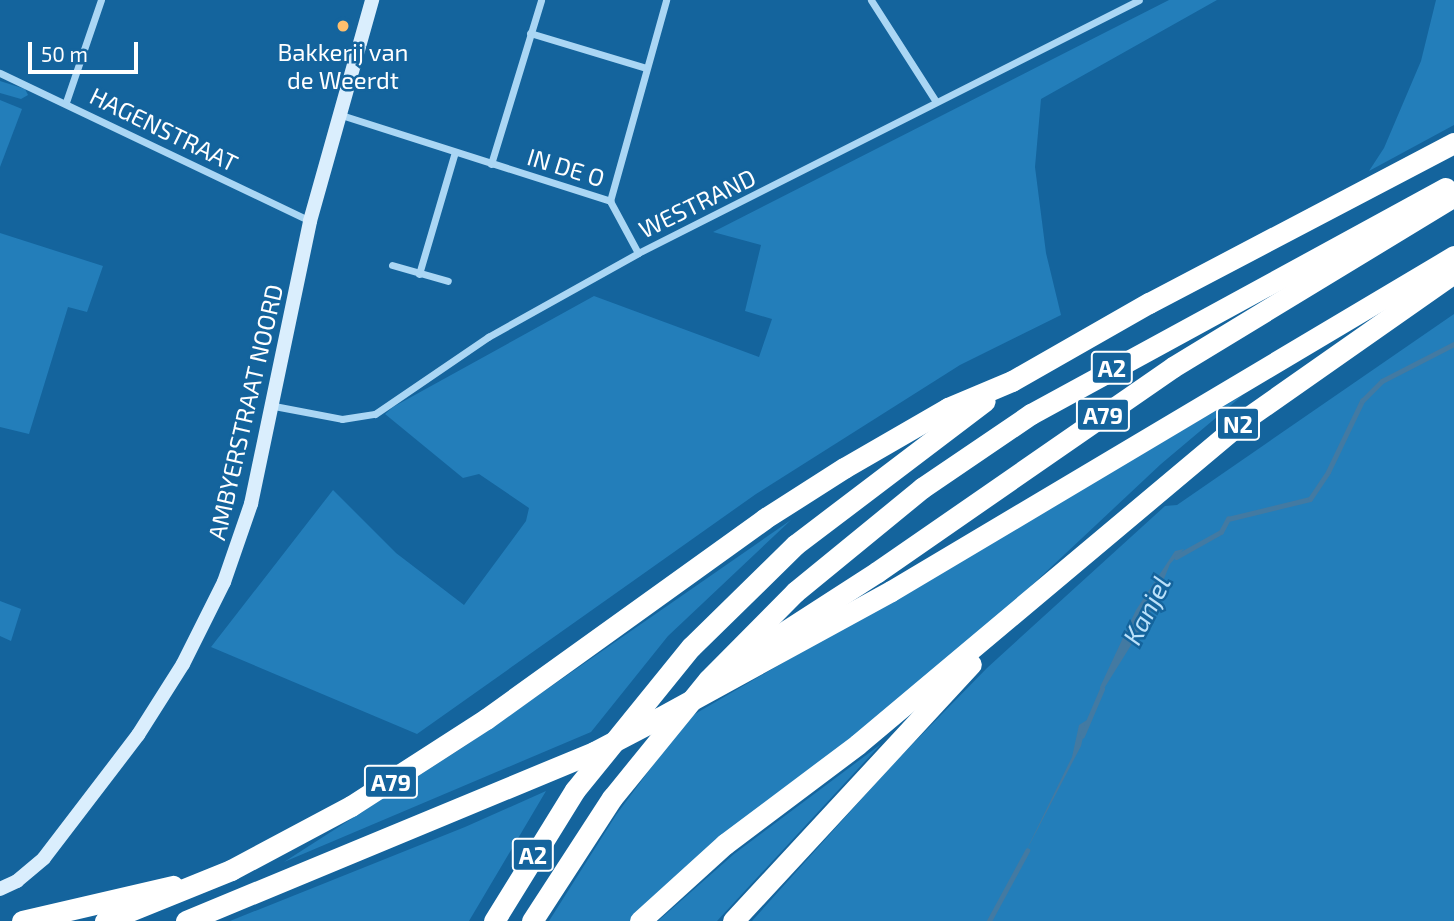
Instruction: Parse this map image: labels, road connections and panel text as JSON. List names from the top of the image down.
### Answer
{
  "streets": {
    "highway": ["A2", "A79", "N2"],
    "street": [
      "HAGENSTRAAT",
      "IN DE O",
      "WESTRAND",
      "AMBYERSTRAAT NOORD"
    ]
  },
  "crossings": [
    ["HAGENSTRAAT", "AMBYERSTRAAT NOORD"],
    ["IN DE O", "WESTRAND"],
    ["IN DE O", "AMBYERSTRAAT NOORD"],
    ["WESTRAND", "AMBYERSTRAAT NOORD"],
    ["A2", "A79"]
  ],
  "water": ["Kanjel"],
  "places": ["Bakkerij van de Weerdt"],
  "scale_bar": "50 m"
}
